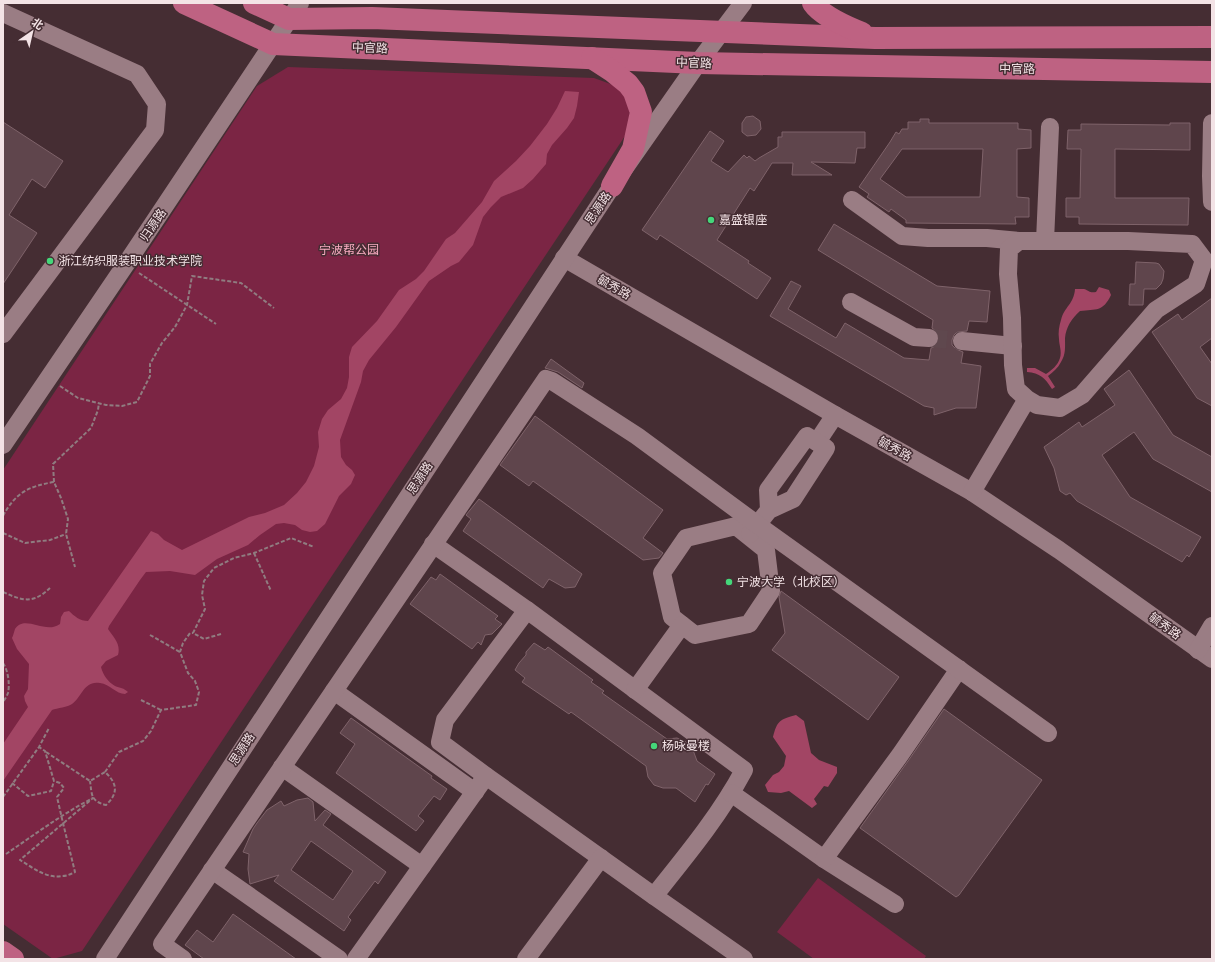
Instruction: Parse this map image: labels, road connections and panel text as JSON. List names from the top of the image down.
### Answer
{
  "streets": {
    "main road": ["中官路"],
    "street": ["思源路", "归源路", "毓秀路"]
  },
  "crossings": [
    ["中官路", "思源路"],
    ["中官路", "归源路"],
    ["思源路", "毓秀路"]
  ],
  "parks": ["宁波帮公园"],
  "places": [
    "嘉盛银座",
    "浙江纺织服装职业技术学院",
    "宁波大学（北校区）",
    "杨咏曼楼"
  ],
  "north": "top right"
}
